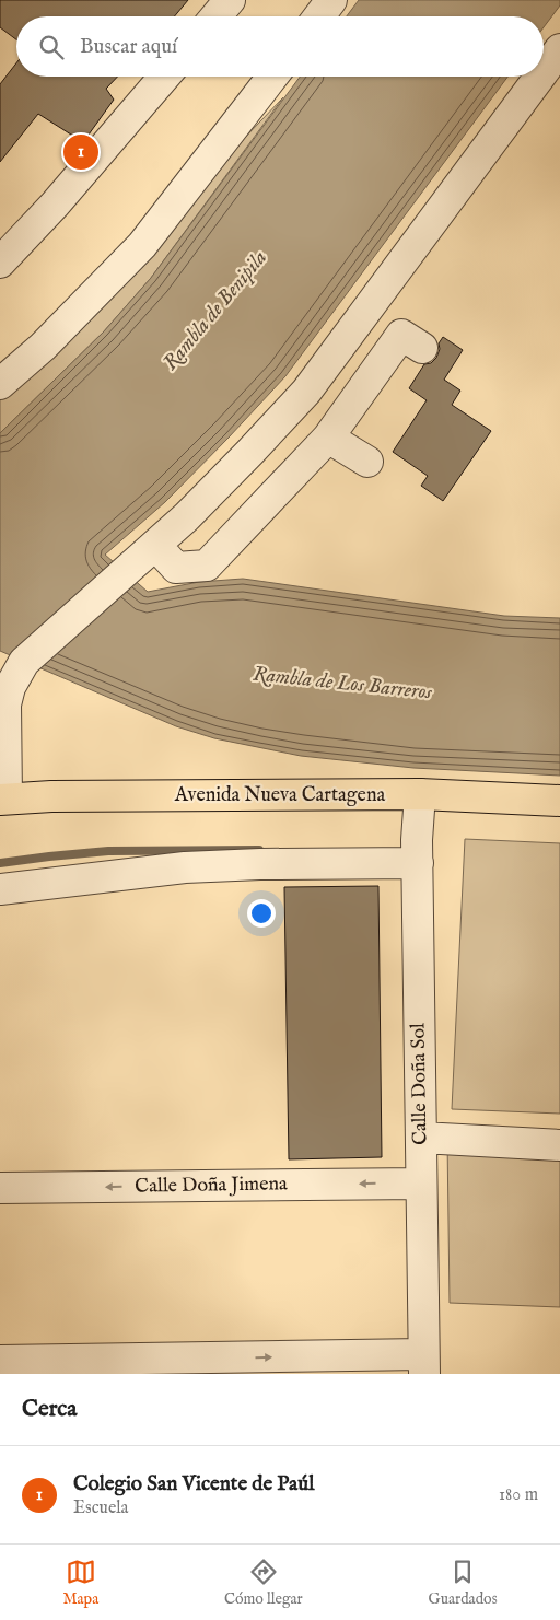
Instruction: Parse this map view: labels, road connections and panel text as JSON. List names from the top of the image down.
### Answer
{
  "streets": {
    "main road": ["Avenida Nueva Cartagena"],
    "street": ["Calle Doña Sol", "Calle Doña Jimena"]
  },
  "crossings": [
    ["Avenida Nueva Cartagena", "Calle Doña Sol"],
    ["Calle Doña Sol", "Calle Doña Jimena"]
  ],
  "water": ["Rambla de Benipila", "Rambla de Los Barreros"],
  "page": {
    "search": "Buscar aquí",
    "pins": "1",
    "heading": "Cerca",
    "list": [
      {
        "mark": "1",
        "name": "Colegio San Vicente de Paúl",
        "note": "Escuela",
        "value": "180 m"
      }
    ],
    "nav": ["Mapa", "Cómo llegar", "Guardados"]
  }
}
